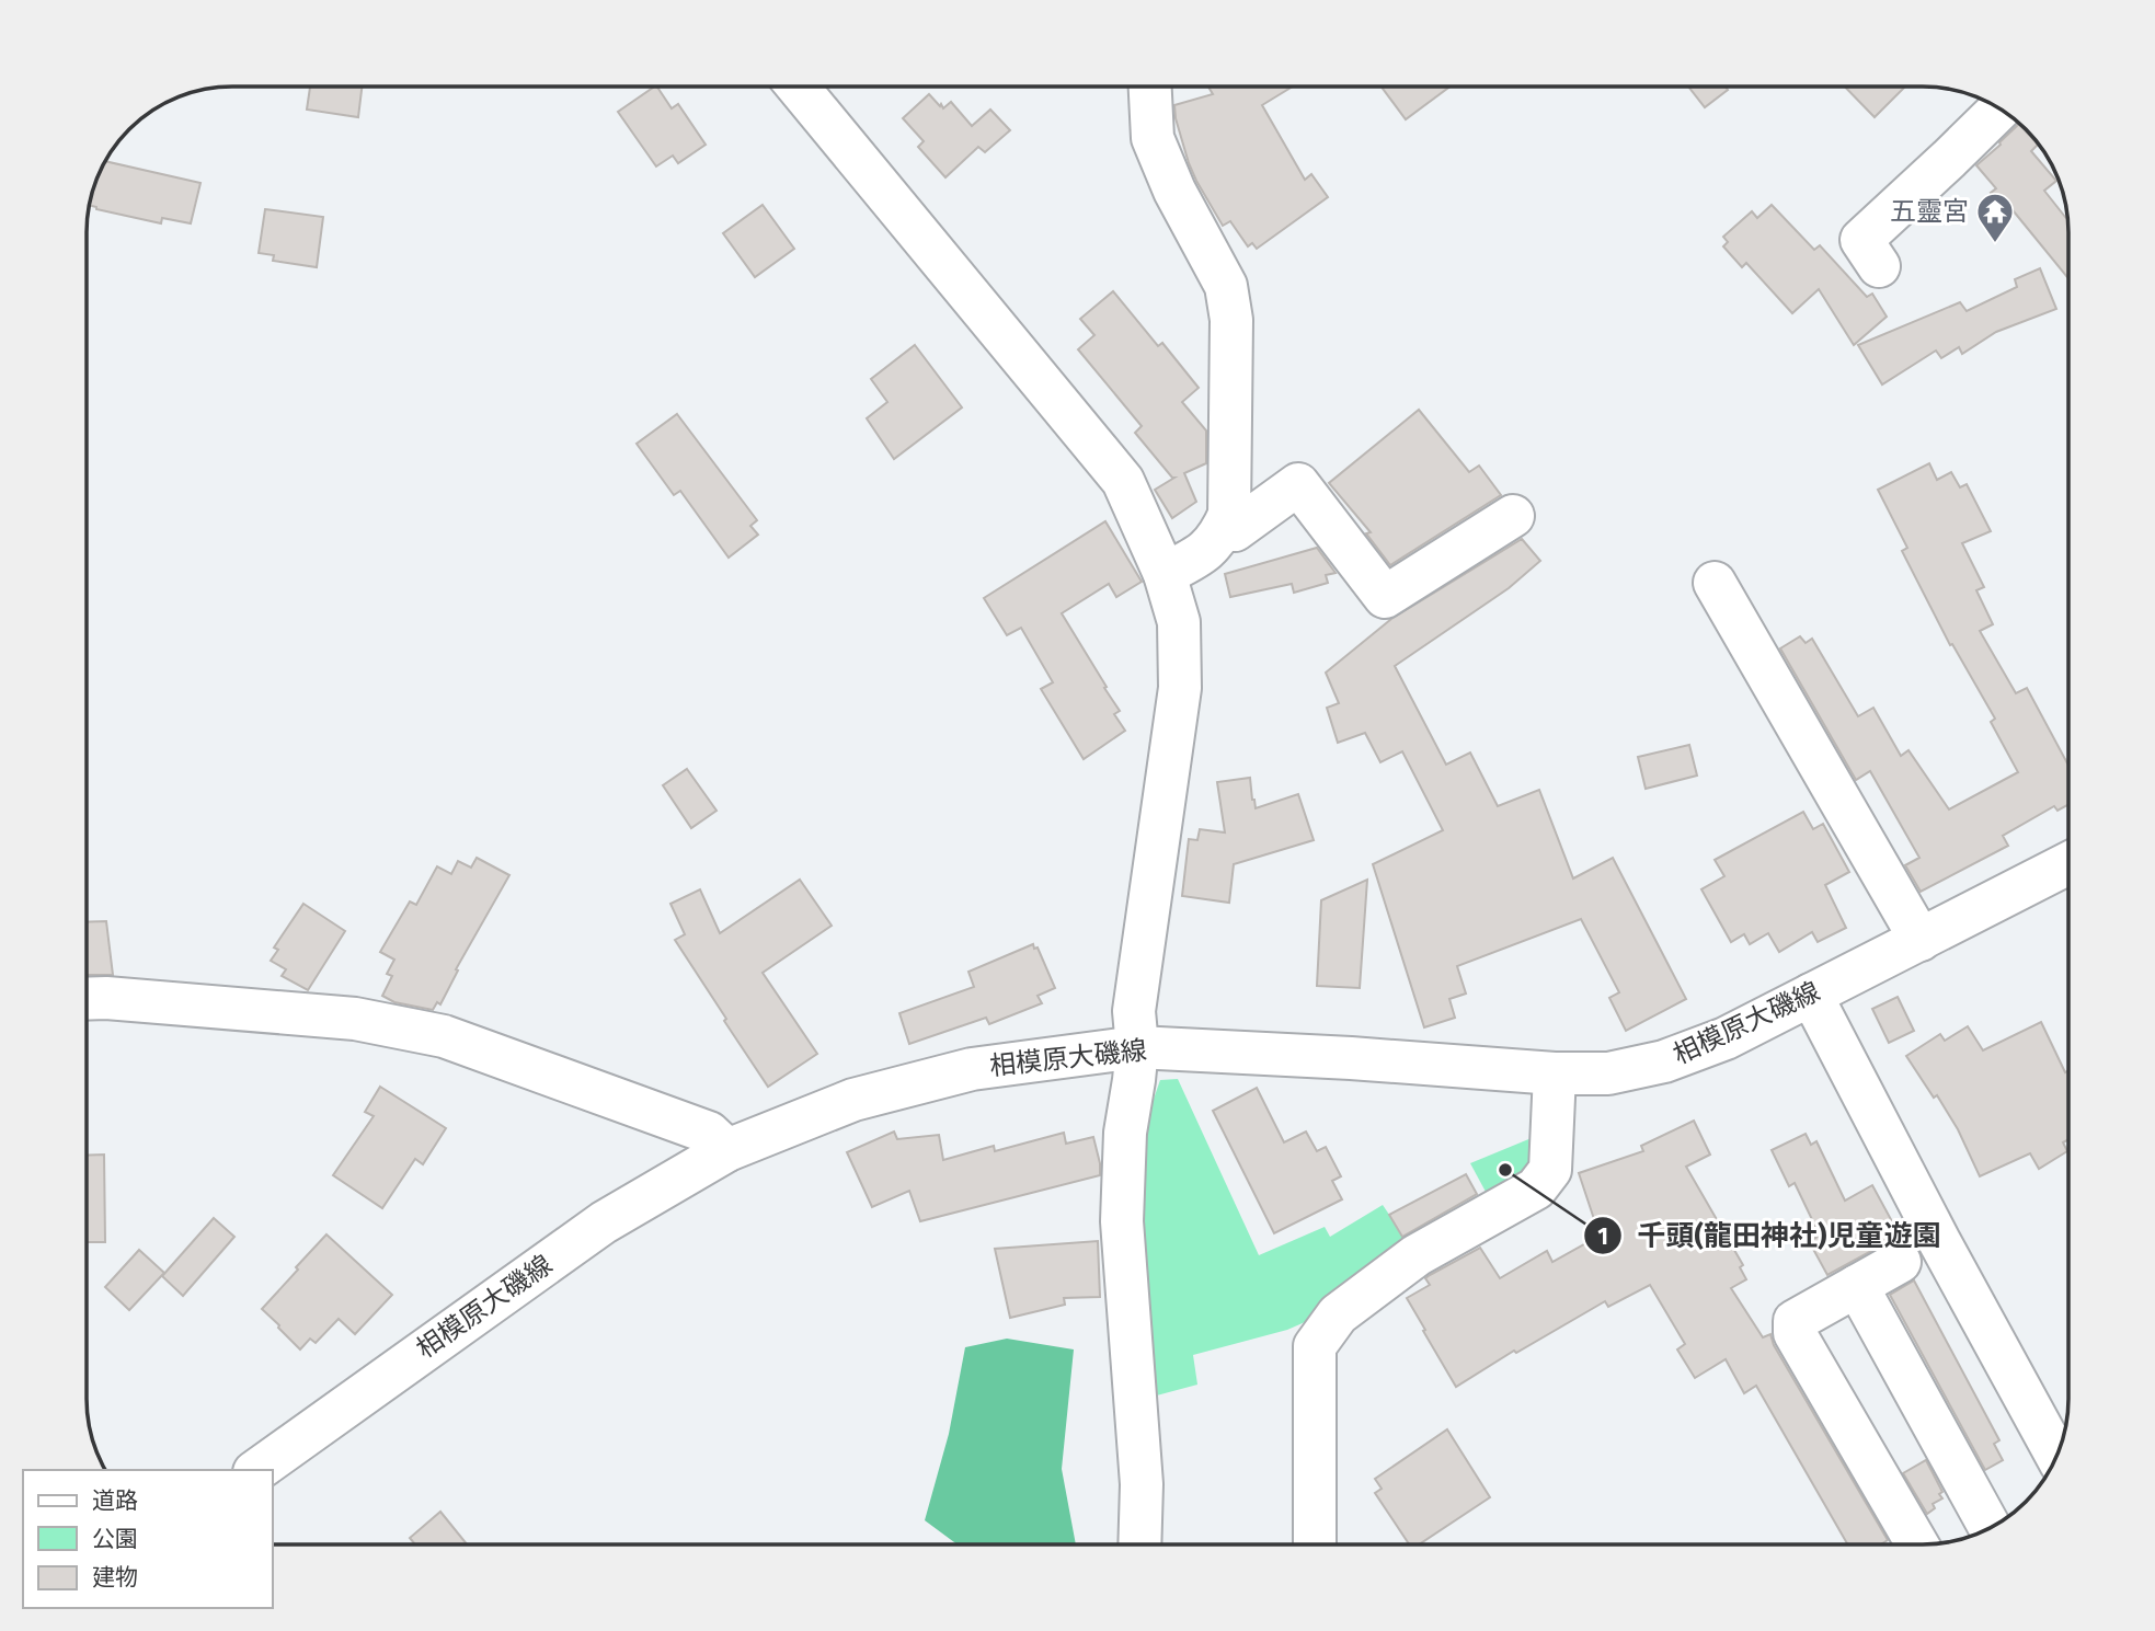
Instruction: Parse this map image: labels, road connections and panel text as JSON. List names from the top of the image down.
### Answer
{
  "streets": {
    "street": ["相模原大磯線"]
  },
  "places": {
    "temple": ["五靈宮"],
    "other": ["千頭(龍田神社)児童遊園"]
  },
  "legend": ["道路", "公園", "建物"]
}
